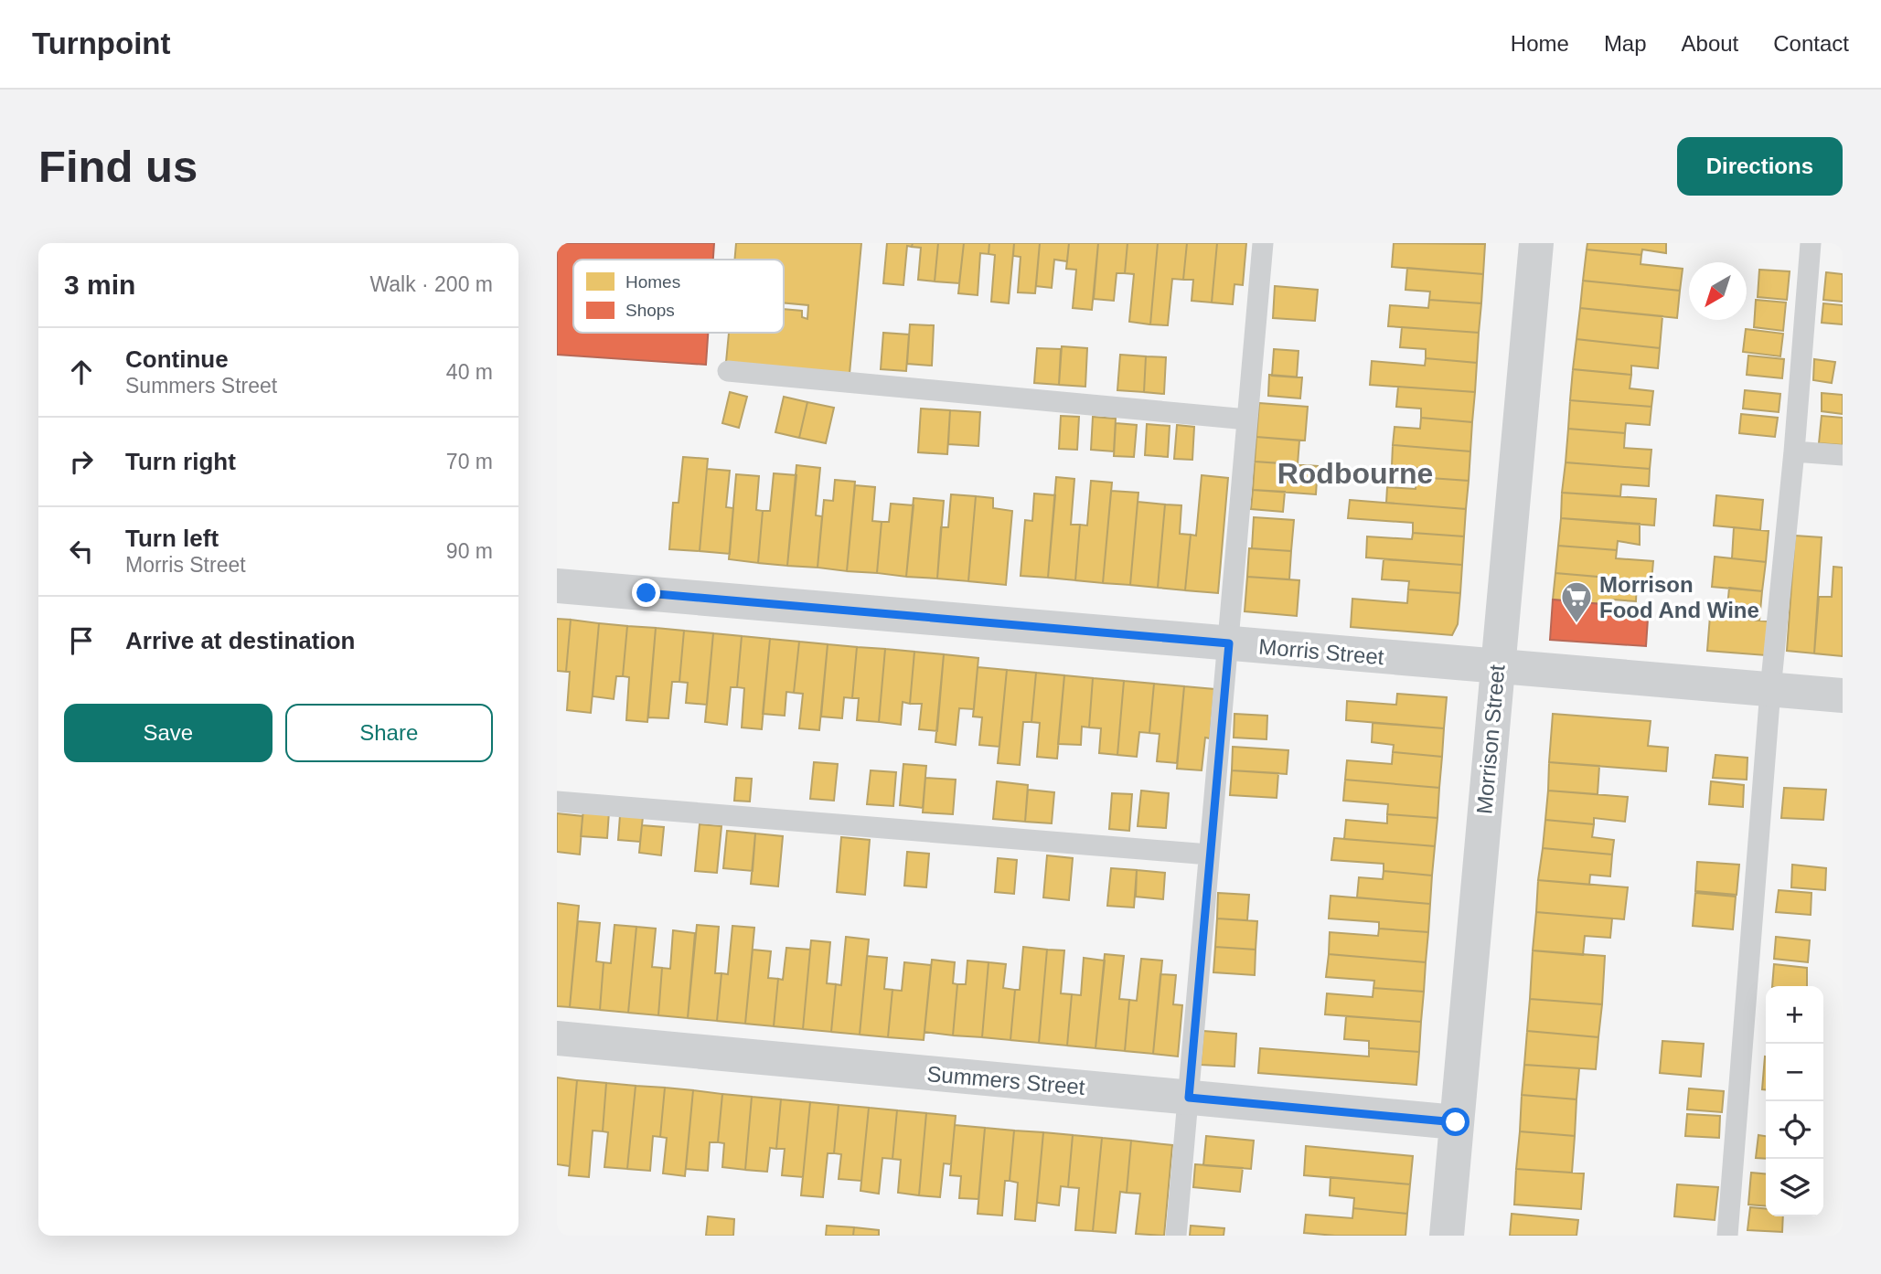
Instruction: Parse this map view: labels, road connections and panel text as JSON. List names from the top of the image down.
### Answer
{
  "streets": {
    "street": ["Morris Street", "Morrison Street", "Summers Street"]
  },
  "crossings": [
    ["Morris Street", "Morrison Street"],
    ["Morrison Street", "Summers Street"]
  ],
  "districts": ["Rodbourne"],
  "places": {
    "supermarket": ["Morrison Food And Wine"]
  },
  "legend": ["Homes", "Shops"],
  "north": "bottom left",
  "page": {
    "header": "Turnpoint",
    "nav": [
      "Home",
      "Map",
      "About",
      "Contact"
    ],
    "buttons": [
      "Directions",
      ["Save", "Share"]
    ],
    "title": "Find us",
    "heading": ["3 min", "Walk · 200 m"],
    "list": [
      ["Continue", "Summers Street", "40 m"],
      ["Turn right", "70 m"],
      ["Turn left", "Morris Street", "90 m"],
      "Arrive at destination"
    ],
    "map_buttons": ["+", "−"]
  }
}
